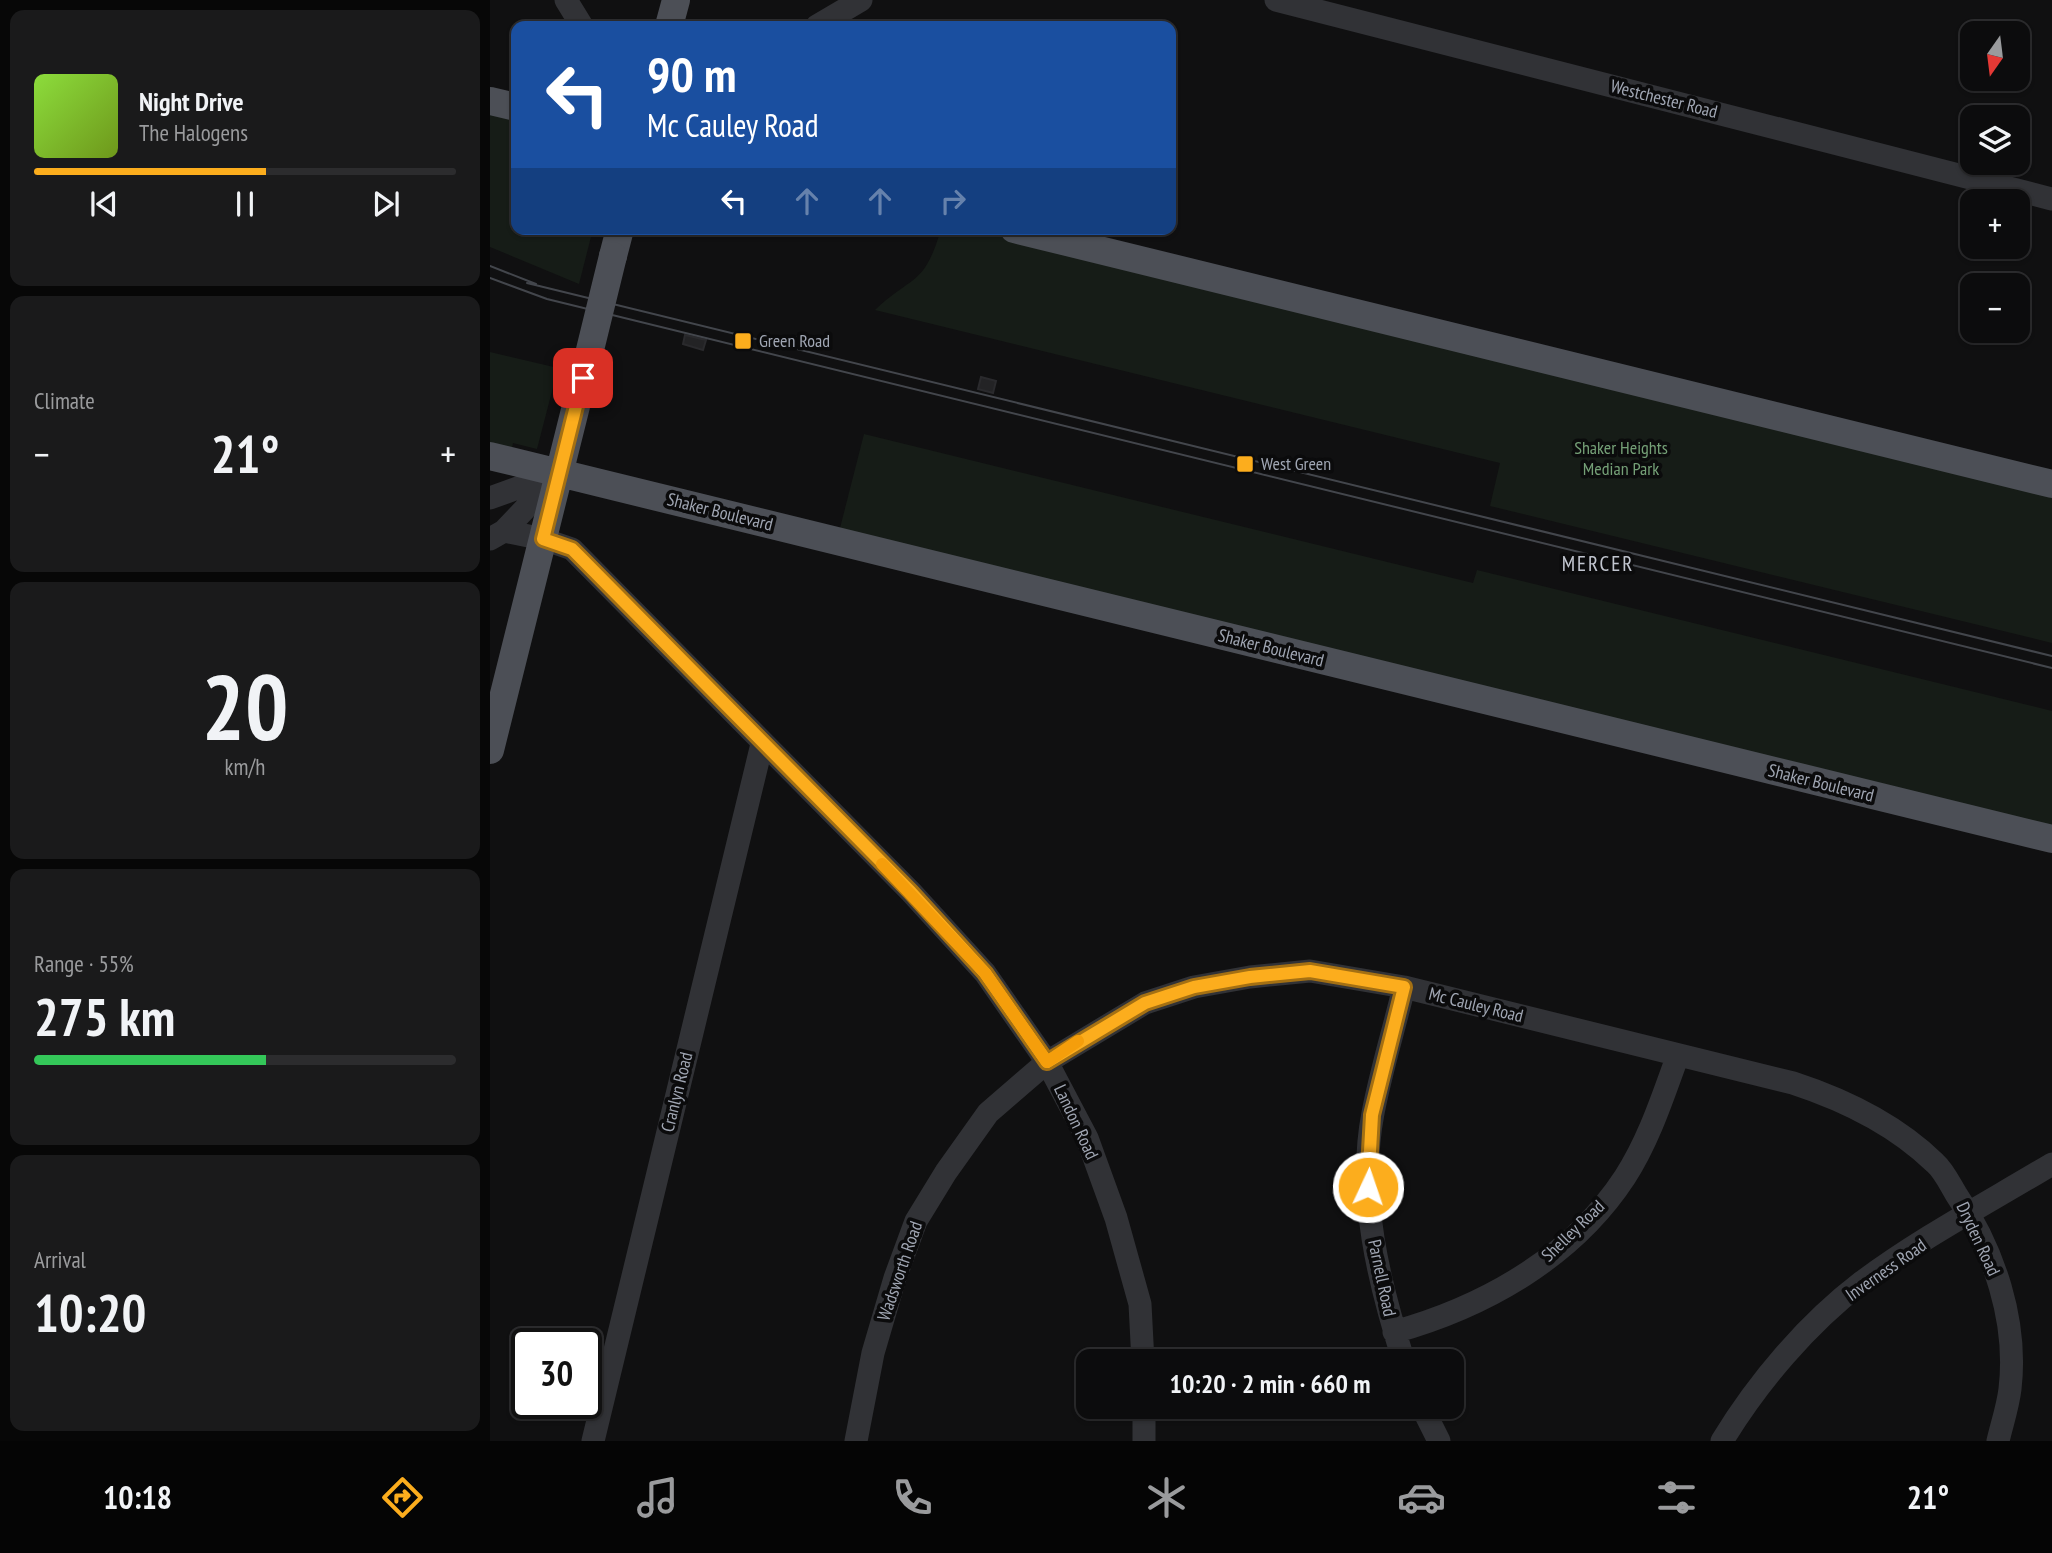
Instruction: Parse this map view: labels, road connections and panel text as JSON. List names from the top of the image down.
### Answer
{
  "streets": {
    "main road": ["Shaker Boulevard"],
    "street": [
      "Westchester Road",
      "Mc Cauley Road",
      "Cranlyn Road",
      "Landon Road",
      "Shelley Road",
      "Dryden Road",
      "Inverness Road",
      "Wadsworth Road",
      "Parnell Road"
    ]
  },
  "crossings": [
    ["Mc Cauley Road", "Landon Road"],
    ["Mc Cauley Road", "Shelley Road"],
    ["Mc Cauley Road", "Dryden Road"],
    ["Mc Cauley Road", "Wadsworth Road"],
    ["Mc Cauley Road", "Parnell Road"],
    ["Cranlyn Road", "Landon Road"],
    ["Landon Road", "Wadsworth Road"],
    ["Shelley Road", "Parnell Road"],
    ["Dryden Road", "Inverness Road"]
  ],
  "districts": ["MERCER"],
  "parks": ["Shaker Heights Median Park"],
  "places": {
    "transit": ["Green Road", "West Green"]
  },
  "north": "bottom",
  "page": {
    "map_buttons": ["+", "−"],
    "turn": ["90 m", "Mc Cauley Road"],
    "song": ["Night Drive", "The Halogens"],
    "tile": [
      "Climate",
      ["20", "km/h"],
      ["Range · 55%", "275 km"],
      ["Arrival", "10:20"]
    ],
    "heat": ["−", "21°", "+"],
    "limit": "30",
    "trip": "10:20 · 2 min · 660 m",
    "tabs": ["10:18", "21°"]
  }
}
